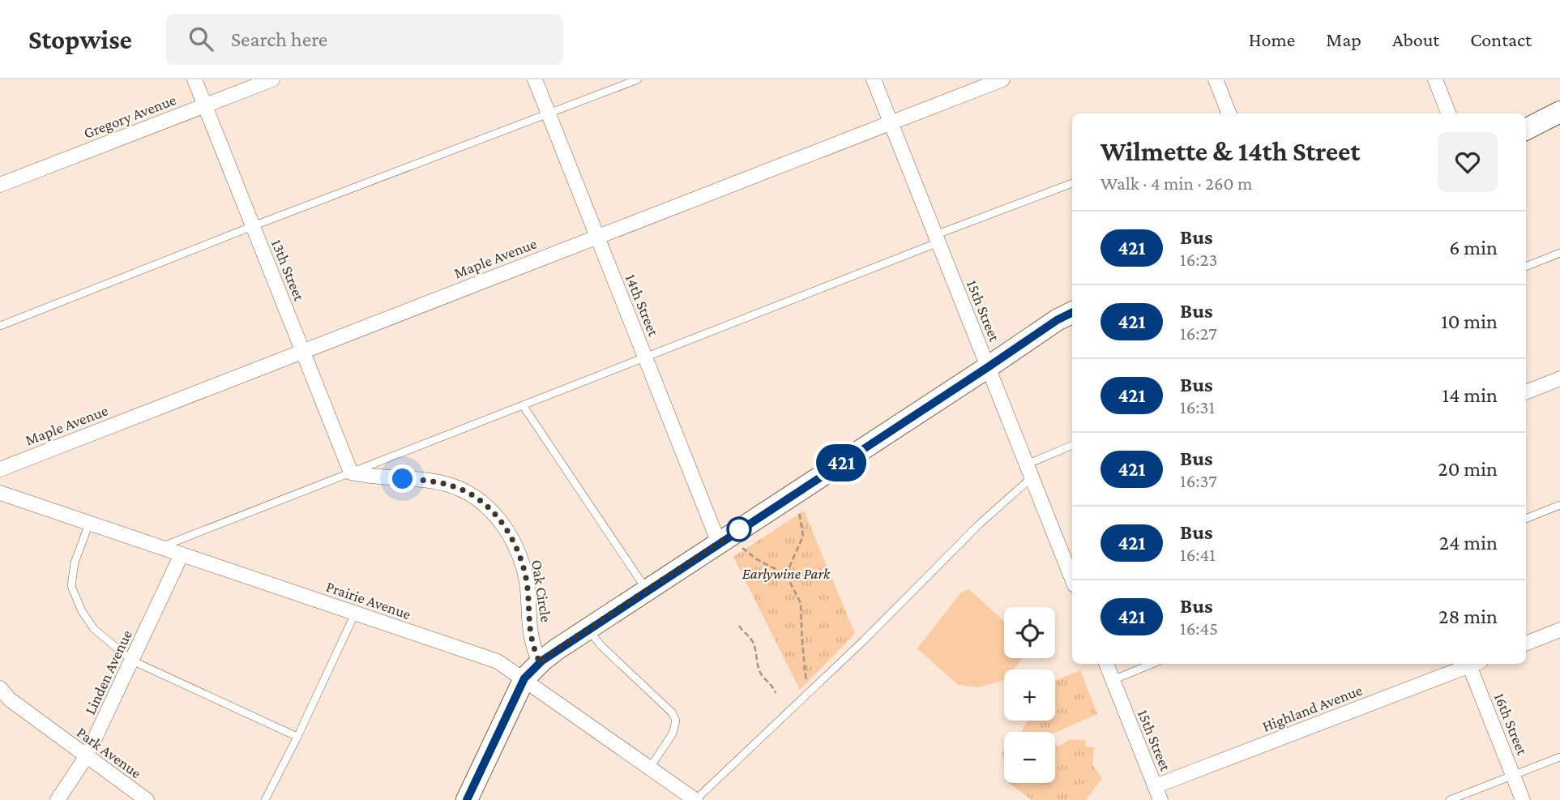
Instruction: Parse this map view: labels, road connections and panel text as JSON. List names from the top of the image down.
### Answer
{
  "streets": {
    "street": [
      "Gregory Avenue",
      "Maple Avenue",
      "13th Street",
      "14th Street",
      "15th Street",
      "Oak Circle",
      "Prairie Avenue",
      "Linden Avenue",
      "Highland Avenue",
      "16th Street",
      "Park Avenue"
    ]
  },
  "crossings": [
    ["Gregory Avenue", "13th Street"],
    ["Maple Avenue", "13th Street"],
    ["Maple Avenue", "14th Street"],
    ["Maple Avenue", "15th Street"],
    ["13th Street", "Oak Circle"],
    ["15th Street", "Highland Avenue"],
    ["Prairie Avenue", "Linden Avenue"],
    ["Linden Avenue", "Park Avenue"]
  ],
  "parks": ["Earlywine Park"],
  "lines": ["bus line 421"],
  "page": {
    "header": "Stopwise",
    "search": "Search here",
    "nav": [
      "Home",
      "Map",
      "About",
      "Contact"
    ],
    "on_map": "421",
    "heading": ["Wilmette & 14th Street", "Walk · 4 min · 260 m"],
    "list": [
      {
        "mark": "421",
        "name": "Bus",
        "note": "16:23",
        "value": "6 min"
      },
      {
        "mark": "421",
        "name": "Bus",
        "note": "16:27",
        "value": "10 min"
      },
      {
        "mark": "421",
        "name": "Bus",
        "note": "16:31",
        "value": "14 min"
      },
      {
        "mark": "421",
        "name": "Bus",
        "note": "16:37",
        "value": "20 min"
      },
      {
        "mark": "421",
        "name": "Bus",
        "note": "16:41",
        "value": "24 min"
      },
      {
        "mark": "421",
        "name": "Bus",
        "note": "16:45",
        "value": "28 min"
      }
    ],
    "map_buttons": ["+", "−"]
  }
}
